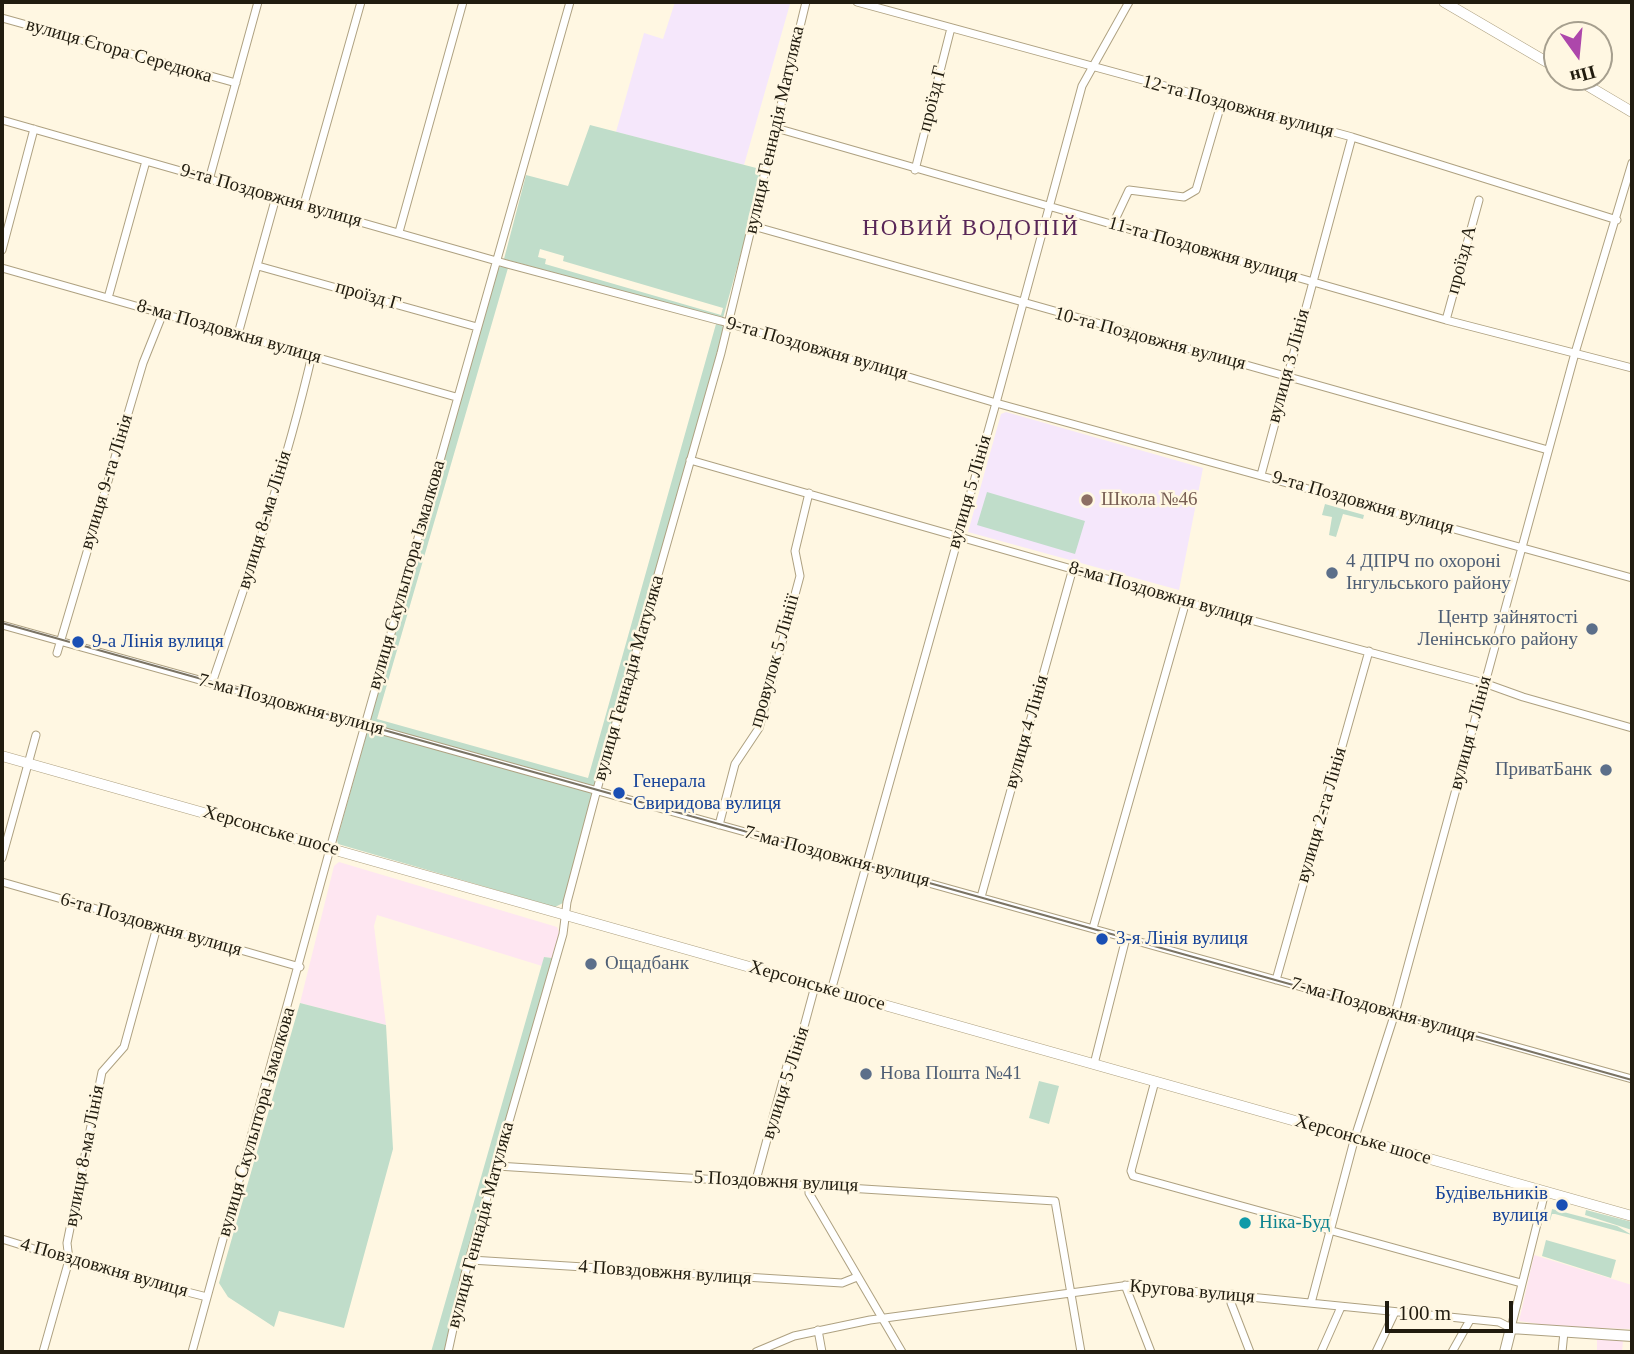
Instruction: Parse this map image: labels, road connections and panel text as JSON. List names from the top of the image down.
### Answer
{
  "streets": {
    "main road": ["Херсонське шосе", "Кругова вулиця"],
    "street": [
      "вулиця Єгора Середюка",
      "проїзд Г",
      "12-та Поздовжня вулиця",
      "вулиця Геннадія Матуляка",
      "9-та Поздовжня вулиця",
      "11-та Поздовжня вулиця",
      "проїзд А",
      "8-ма Поздовжня вулиця",
      "10-та Поздовжня вулиця",
      "вулиця 3 Лінія",
      "вулиця 9-та Лінія",
      "вулиця 5 Лінія",
      "вулиця 8-ма Лінія",
      "вулиця Скульптора Ізмалкова",
      "провулок 5 Лініії",
      "7-ма Поздовжня вулиця",
      "вулиця 4 Лінія",
      "вулиця 1 Лінія",
      "вулиця 2-га Лінія",
      "6-та Поздовжня вулиця",
      "5 Поздовжня вулиця",
      "4 Повздовжня вулиця"
    ]
  },
  "crossings": [
    ["проїзд Г", "12-та Поздовжня вулиця"],
    ["проїзд Г", "11-та Поздовжня вулиця"],
    ["проїзд Г", "вулиця Скульптора Ізмалкова"],
    ["12-та Поздовжня вулиця", "вулиця 3 Лінія"],
    ["12-та Поздовжня вулиця", "вулиця 5 Лінія"],
    ["12-та Поздовжня вулиця", "вулиця 1 Лінія"],
    ["вулиця Геннадія Матуляка", "9-та Поздовжня вулиця"],
    ["вулиця Геннадія Матуляка", "11-та Поздовжня вулиця"],
    ["вулиця Геннадія Матуляка", "8-ма Поздовжня вулиця"],
    ["вулиця Геннадія Матуляка", "10-та Поздовжня вулиця"],
    ["вулиця Геннадія Матуляка", "7-ма Поздовжня вулиця"],
    ["вулиця Геннадія Матуляка", "Херсонське шосе"],
    ["вулиця Геннадія Матуляка", "5 Поздовжня вулиця"],
    ["вулиця Геннадія Матуляка", "4 Повздовжня вулиця"],
    ["9-та Поздовжня вулиця", "вулиця 3 Лінія"],
    ["9-та Поздовжня вулиця", "вулиця 5 Лінія"],
    ["9-та Поздовжня вулиця", "вулиця Скульптора Ізмалкова"],
    ["9-та Поздовжня вулиця", "вулиця 1 Лінія"],
    ["11-та Поздовжня вулиця", "проїзд А"],
    ["11-та Поздовжня вулиця", "вулиця 3 Лінія"],
    ["11-та Поздовжня вулиця", "вулиця 5 Лінія"],
    ["11-та Поздовжня вулиця", "вулиця 1 Лінія"],
    ["8-ма Поздовжня вулиця", "вулиця 9-та Лінія"],
    ["8-ма Поздовжня вулиця", "вулиця 5 Лінія"],
    ["8-ма Поздовжня вулиця", "вулиця 8-ма Лінія"],
    ["8-ма Поздовжня вулиця", "вулиця Скульптора Ізмалкова"],
    ["8-ма Поздовжня вулиця", "провулок 5 Лініії"],
    ["8-ма Поздовжня вулиця", "вулиця 4 Лінія"],
    ["8-ма Поздовжня вулиця", "вулиця 1 Лінія"],
    ["8-ма Поздовжня вулиця", "вулиця 2-га Лінія"],
    ["10-та Поздовжня вулиця", "вулиця 3 Лінія"],
    ["10-та Поздовжня вулиця", "вулиця 5 Лінія"],
    ["10-та Поздовжня вулиця", "вулиця 1 Лінія"],
    ["вулиця 9-та Лінія", "7-ма Поздовжня вулиця"],
    ["вулиця 5 Лінія", "7-ма Поздовжня вулиця"],
    ["вулиця 5 Лінія", "Херсонське шосе"],
    ["вулиця 5 Лінія", "5 Поздовжня вулиця"],
    ["вулиця 8-ма Лінія", "7-ма Поздовжня вулиця"],
    ["вулиця 8-ма Лінія", "6-та Поздовжня вулиця"],
    ["вулиця 8-ма Лінія", "4 Повздовжня вулиця"],
    ["вулиця Скульптора Ізмалкова", "7-ма Поздовжня вулиця"],
    ["вулиця Скульптора Ізмалкова", "Херсонське шосе"],
    ["вулиця Скульптора Ізмалкова", "6-та Поздовжня вулиця"],
    ["вулиця Скульптора Ізмалкова", "4 Повздовжня вулиця"],
    ["провулок 5 Лініії", "7-ма Поздовжня вулиця"],
    ["7-ма Поздовжня вулиця", "вулиця 4 Лінія"],
    ["7-ма Поздовжня вулиця", "вулиця 1 Лінія"],
    ["7-ма Поздовжня вулиця", "вулиця 2-га Лінія"],
    ["вулиця 1 Лінія", "Херсонське шосе"],
    ["вулиця 1 Лінія", "Кругова вулиця"],
    ["5 Поздовжня вулиця", "Кругова вулиця"]
  ],
  "districts": ["НОВИЙ ВОДОПІЙ"],
  "places": [
    "Школа №46",
    "4 ДПРЧ по охороні Інгульського району",
    "Центр зайнятості Ленінського району",
    "9-а Лінія вулиця",
    "ПриватБанк",
    "Генерала Свиридова вулиця",
    "3-я Лінія вулиця",
    "Ощадбанк",
    "Нова Пошта №41",
    "Будівельників вулиця",
    "Ніка-Буд"
  ],
  "scale_bar": "100 m",
  "north": "bottom"
}
